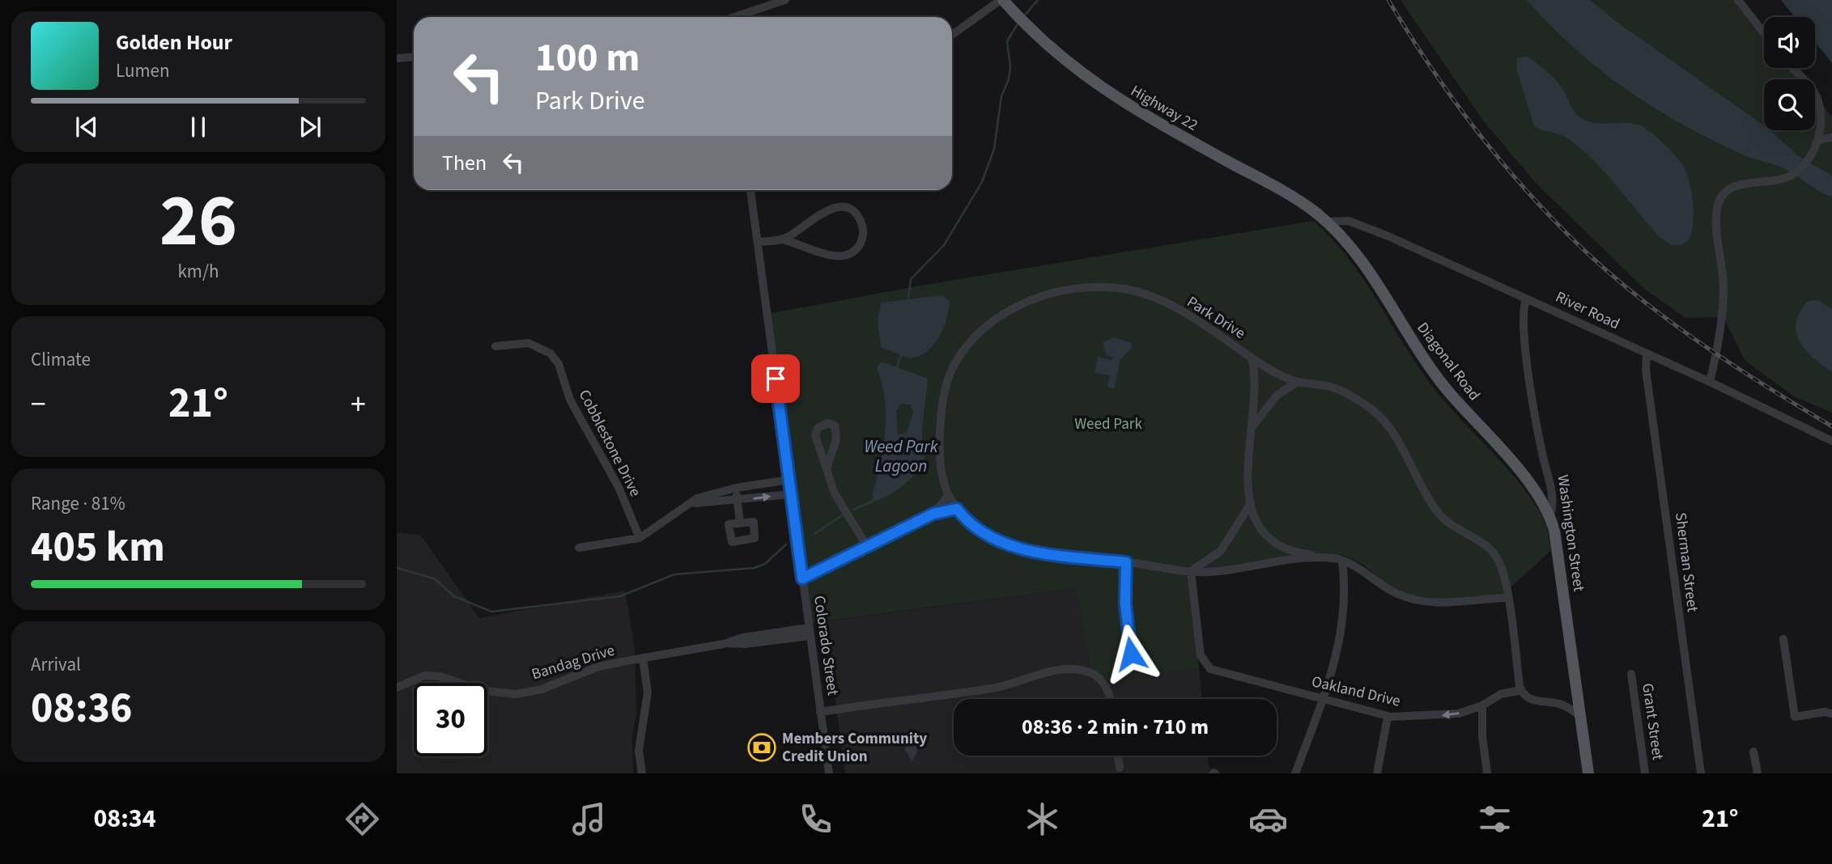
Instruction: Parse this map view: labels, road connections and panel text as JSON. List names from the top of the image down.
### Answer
{
  "streets": {
    "main road": ["Highway 22", "Diagonal Road", "Washington Street"],
    "street": [
      "River Road",
      "Park Drive",
      "Cobblestone Drive",
      "Sherman Street",
      "Colorado Street",
      "Bandag Drive",
      "Oakland Drive",
      "Grant Street"
    ]
  },
  "crossings": [
    ["Highway 22", "River Road"],
    ["Highway 22", "Diagonal Road"],
    ["River Road", "Diagonal Road"],
    ["River Road", "Washington Street"],
    ["River Road", "Sherman Street"],
    ["Park Drive", "Oakland Drive"],
    ["Diagonal Road", "Washington Street"],
    ["Colorado Street", "Bandag Drive"]
  ],
  "water": ["Weed Park Lagoon"],
  "parks": ["Weed Park"],
  "places": {
    "bank": ["Members Community Credit Union"]
  },
  "page": {
    "turn": ["100 m", "Park Drive"],
    "song": ["Golden Hour", "Lumen"],
    "then": "Then",
    "tile": [
      ["26", "km/h"],
      "Climate",
      ["Range · 81%", "405 km"],
      ["Arrival", "08:36"]
    ],
    "heat": ["−", "21°", "+"],
    "limit": "30",
    "trip": "08:36 · 2 min · 710 m",
    "tabs": ["08:34", "21°"]
  }
}
